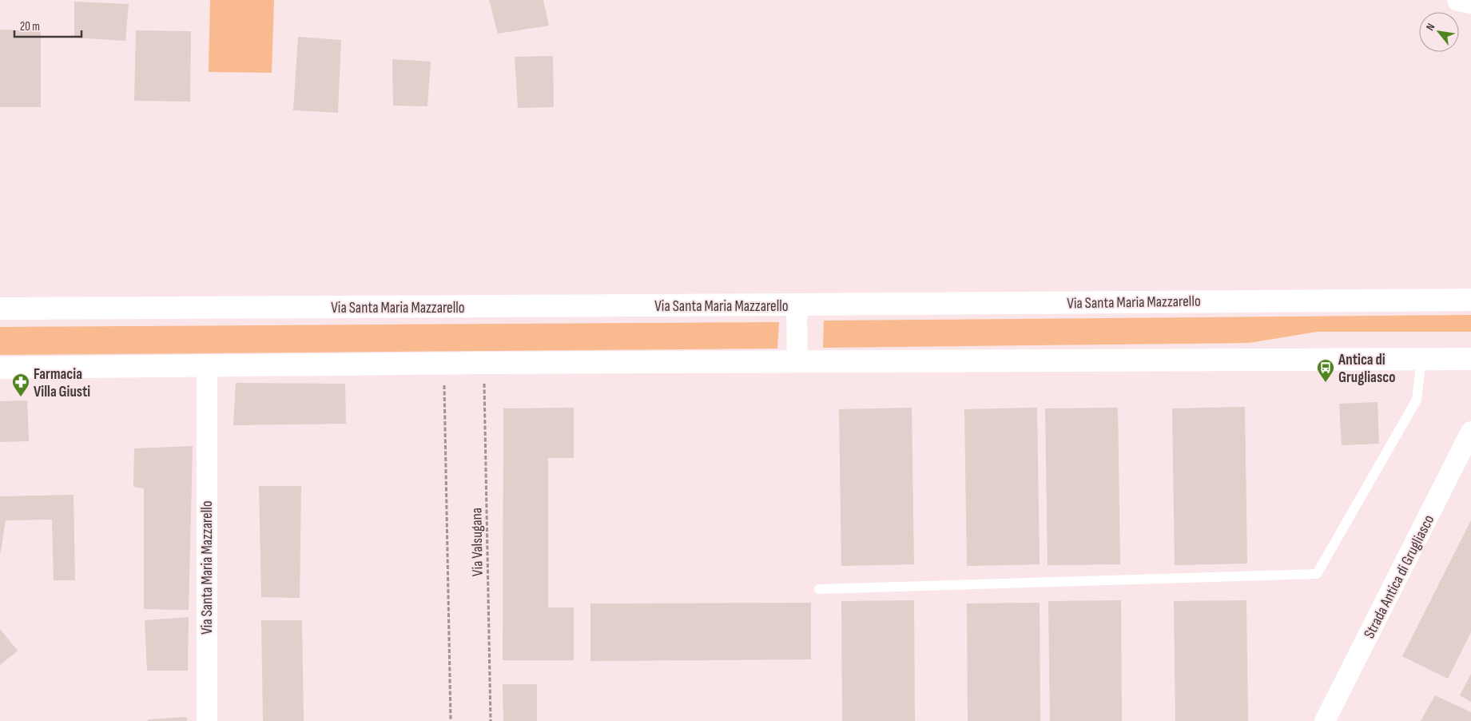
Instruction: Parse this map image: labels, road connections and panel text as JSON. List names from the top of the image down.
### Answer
{
  "streets": {
    "main road": ["Via Santa Maria Mazzarello"],
    "street": ["Strada Antica di Grugliasco"],
    "path": ["Via Valsugana"]
  },
  "places": {
    "bus stop": ["Antica di Grugliasco"],
    "pharmacy": ["Farmacia Villa Giusti"]
  },
  "scale_bar": "20 m",
  "north": "top left"
}
